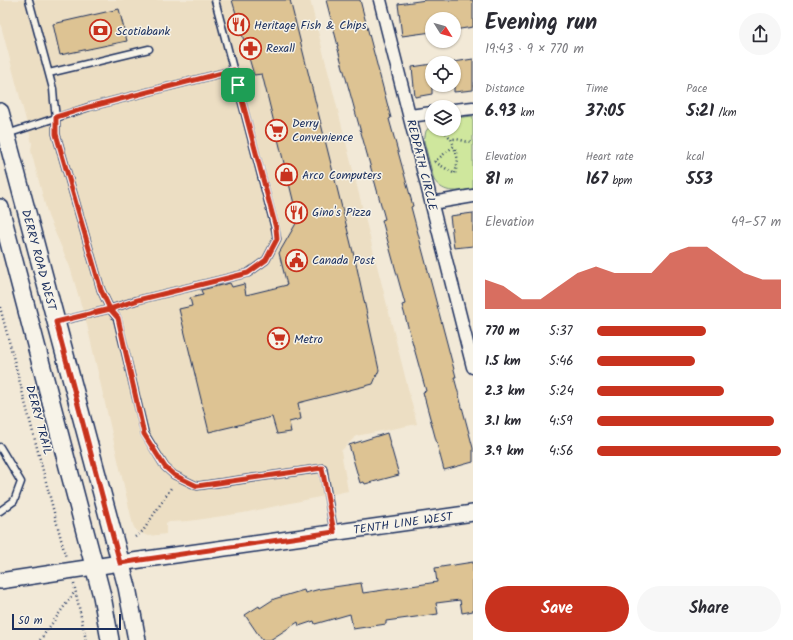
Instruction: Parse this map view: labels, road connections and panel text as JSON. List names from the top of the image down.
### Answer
{
  "streets": {
    "main road": ["DERRY ROAD WEST"],
    "street": ["REDPATH CIRCLE", "TENTH LINE WEST"],
    "path": ["DERRY TRAIL"]
  },
  "crossings": [
    ["DERRY ROAD WEST", "TENTH LINE WEST"]
  ],
  "places": {
    "restaurant": ["Heritage Fish & Chips", "Gino's Pizza"],
    "bank": ["Scotiabank"],
    "pharmacy": ["Rexall"],
    "supermarket": ["Derry Convenience", "Metro"],
    "shop": ["Arco Computers"],
    "public building": ["Canada Post"]
  },
  "scale_bar": "50 m",
  "north": "bottom right",
  "page": {
    "heading": ["Evening run", "19:43 · 9 × 770 m"],
    "stats": [
      ["Distance", "6.93 km"],
      ["Time", "37:05"],
      ["Pace", "5:21 /km"],
      ["Elevation", "81 m"],
      ["Heart rate", "167 bpm"],
      ["kcal", "553"]
    ],
    "chart": ["Elevation", "49–57 m"],
    "list": [
      {
        "name": "770 m",
        "note": "5:37"
      },
      {
        "name": "1.5 km",
        "note": "5:46"
      },
      {
        "name": "2.3 km",
        "note": "5:24"
      },
      {
        "name": "3.1 km",
        "note": "4:59"
      },
      {
        "name": "3.9 km",
        "note": "4:56"
      }
    ],
    "buttons": ["Save", "Share"],
    "scale": "50 m"
  }
}
